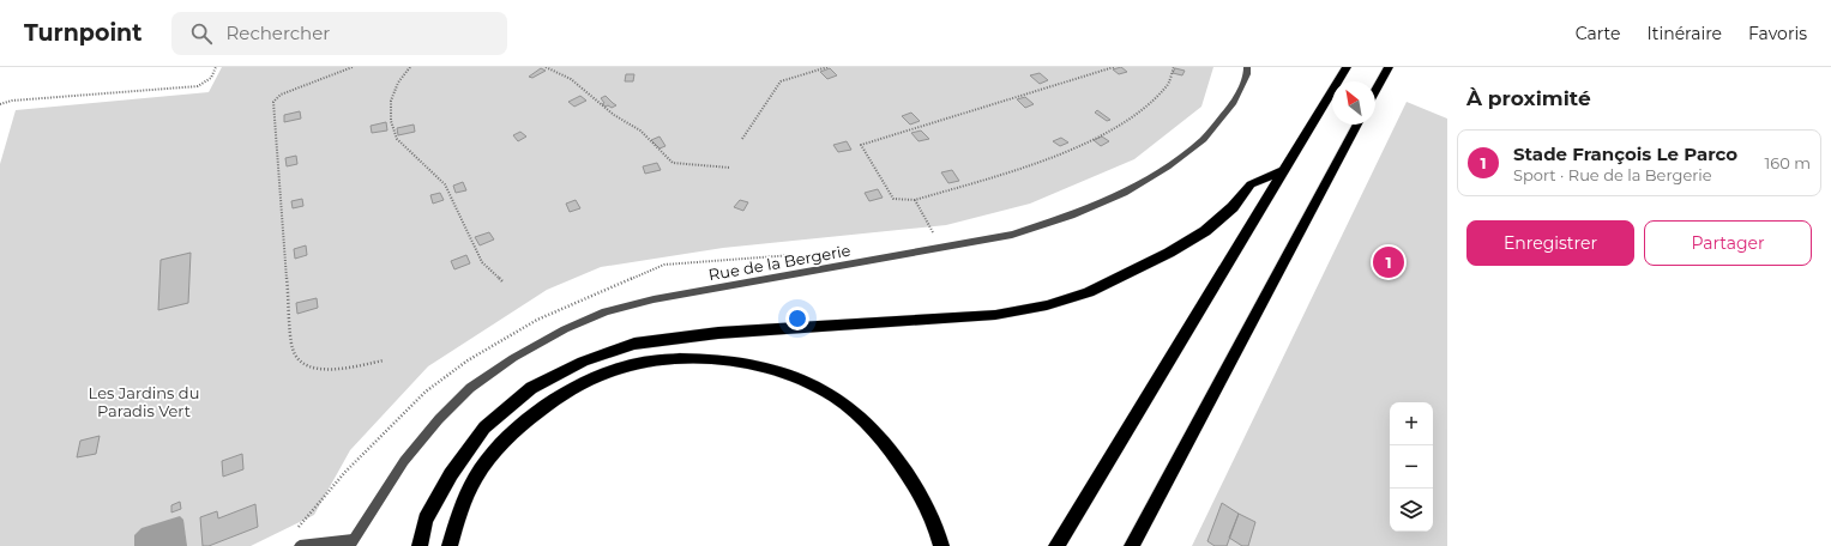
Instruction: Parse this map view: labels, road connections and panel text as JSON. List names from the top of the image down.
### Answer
{
  "streets": {
    "street": ["Rue de la Bergerie"]
  },
  "parks": ["Les Jardins du Paradis Vert"],
  "north": "top left",
  "page": {
    "header": "Turnpoint",
    "search": "Rechercher",
    "nav": ["Carte", "Itinéraire", "Favoris"],
    "heading": "À proximité",
    "list": [
      {
        "mark": "1",
        "name": "Stade François Le Parco",
        "note": "Sport · Rue de la Bergerie",
        "value": "160 m"
      }
    ],
    "buttons": ["Enregistrer", "Partager"],
    "pins": "1",
    "map_buttons": ["+", "−"]
  }
}
